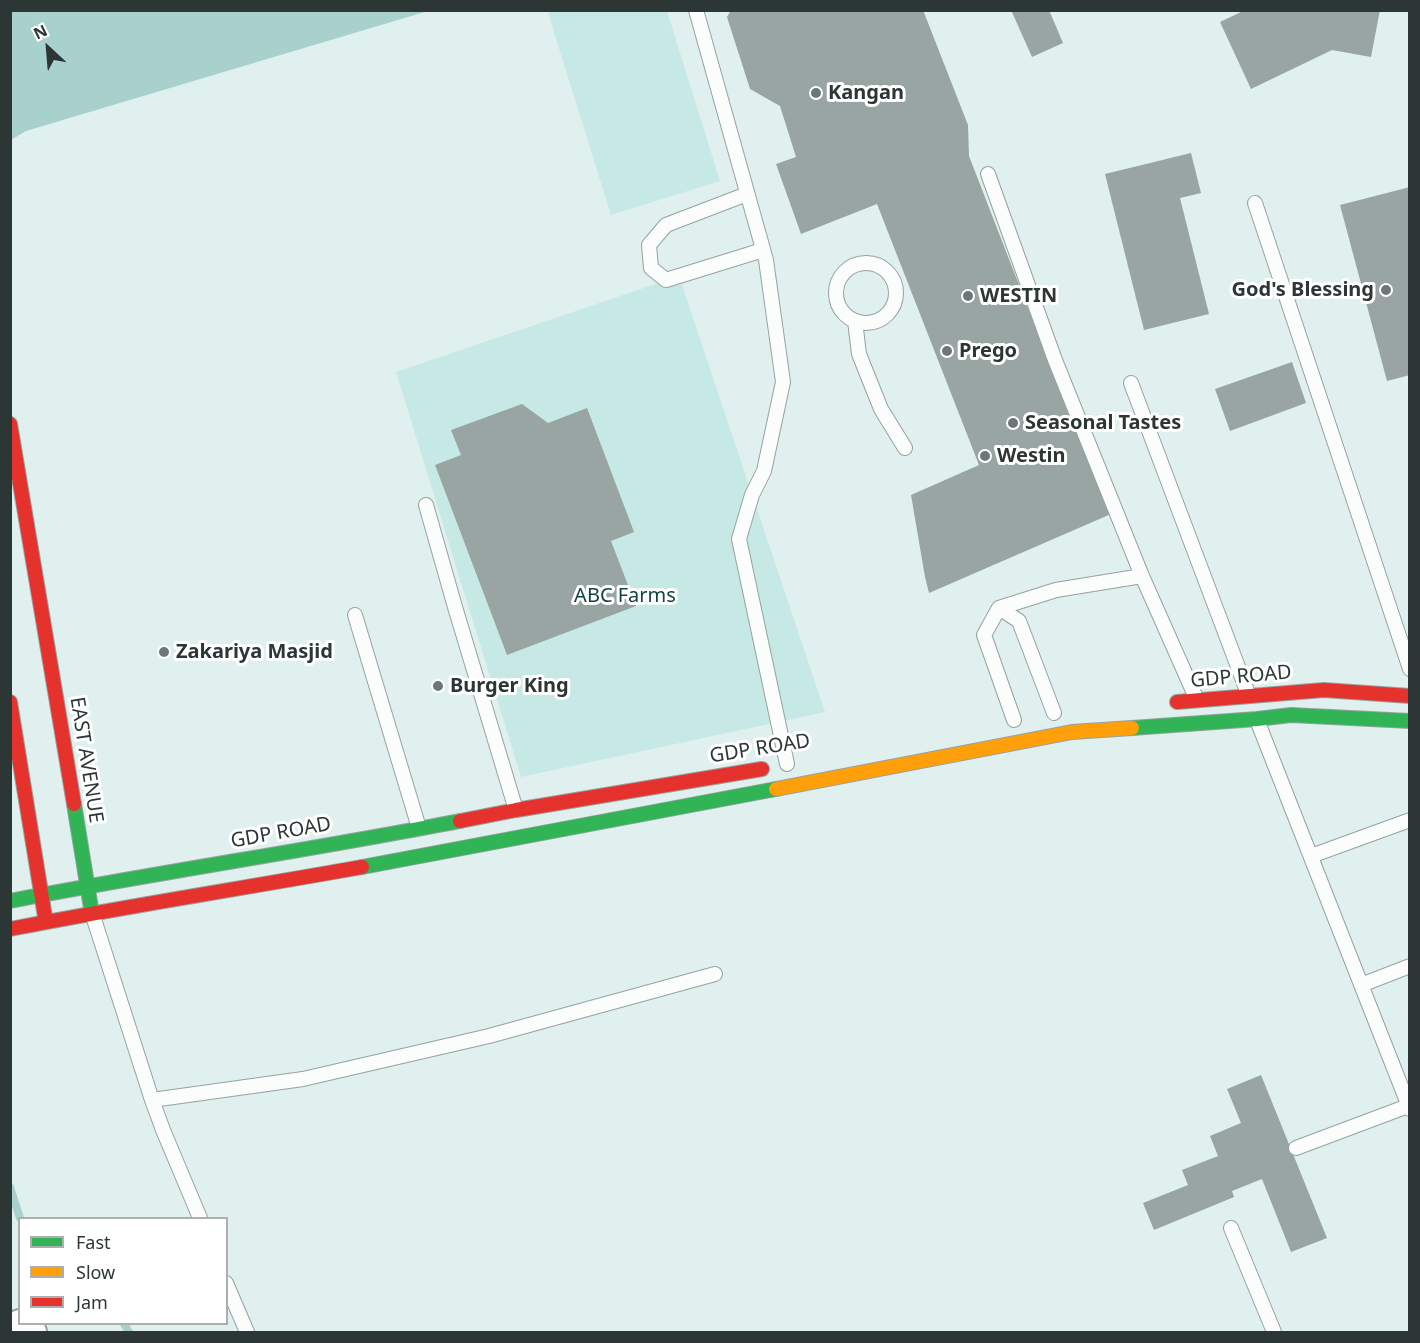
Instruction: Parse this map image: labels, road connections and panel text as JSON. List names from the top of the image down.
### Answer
{
  "streets": {
    "main road": ["GDP ROAD", "EAST AVENUE"]
  },
  "crossings": [
    ["GDP ROAD", "EAST AVENUE"]
  ],
  "parks": ["ABC Farms"],
  "places": [
    "Kangan",
    "God's Blessing",
    "WESTIN",
    "Prego",
    "Seasonal Tastes",
    "Westin",
    "Zakariya Masjid",
    "Burger King"
  ],
  "legend": ["Fast", "Slow", "Jam"],
  "north": "top left"
}
